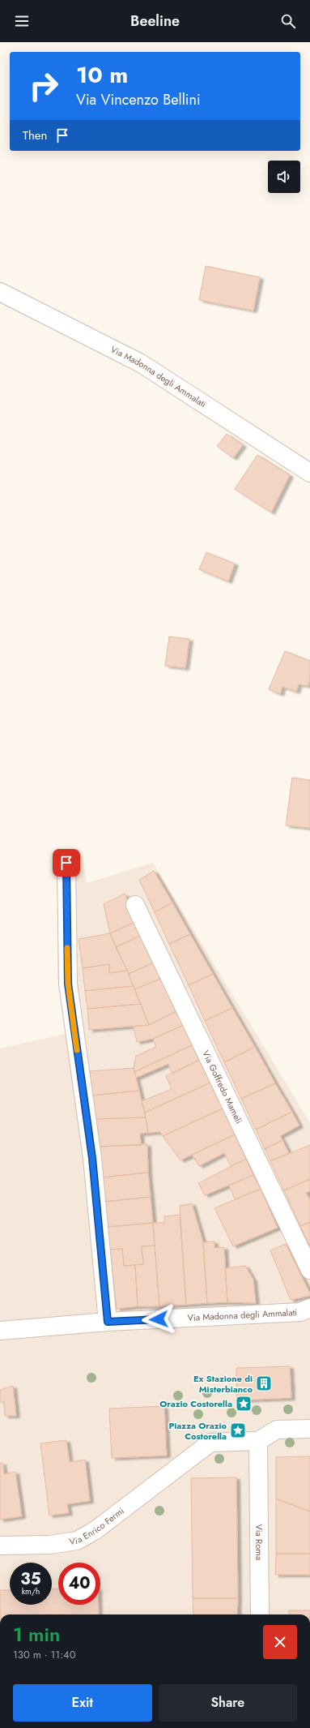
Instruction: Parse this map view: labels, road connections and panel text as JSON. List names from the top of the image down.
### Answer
{
  "streets": {
    "street": [
      "Via Madonna degli Ammalati",
      "Via Goffredo Mameli",
      "Via Enrico Fermi",
      "Via Roma"
    ]
  },
  "crossings": [
    ["Via Enrico Fermi", "Via Roma"]
  ],
  "places": {
    "building": ["Ex Stazione di Misterbianco"],
    "place": ["Orazio Costorella", "Piazza Orazio Costorella"]
  },
  "page": {
    "header": "Beeline",
    "turn": ["10 m", "Via Vincenzo Bellini"],
    "then": "Then",
    "speed": "35 km/h",
    "limit": "40",
    "heading": ["1 min", "130 m · 11:40"],
    "buttons": ["Exit", "Share"]
  }
}
